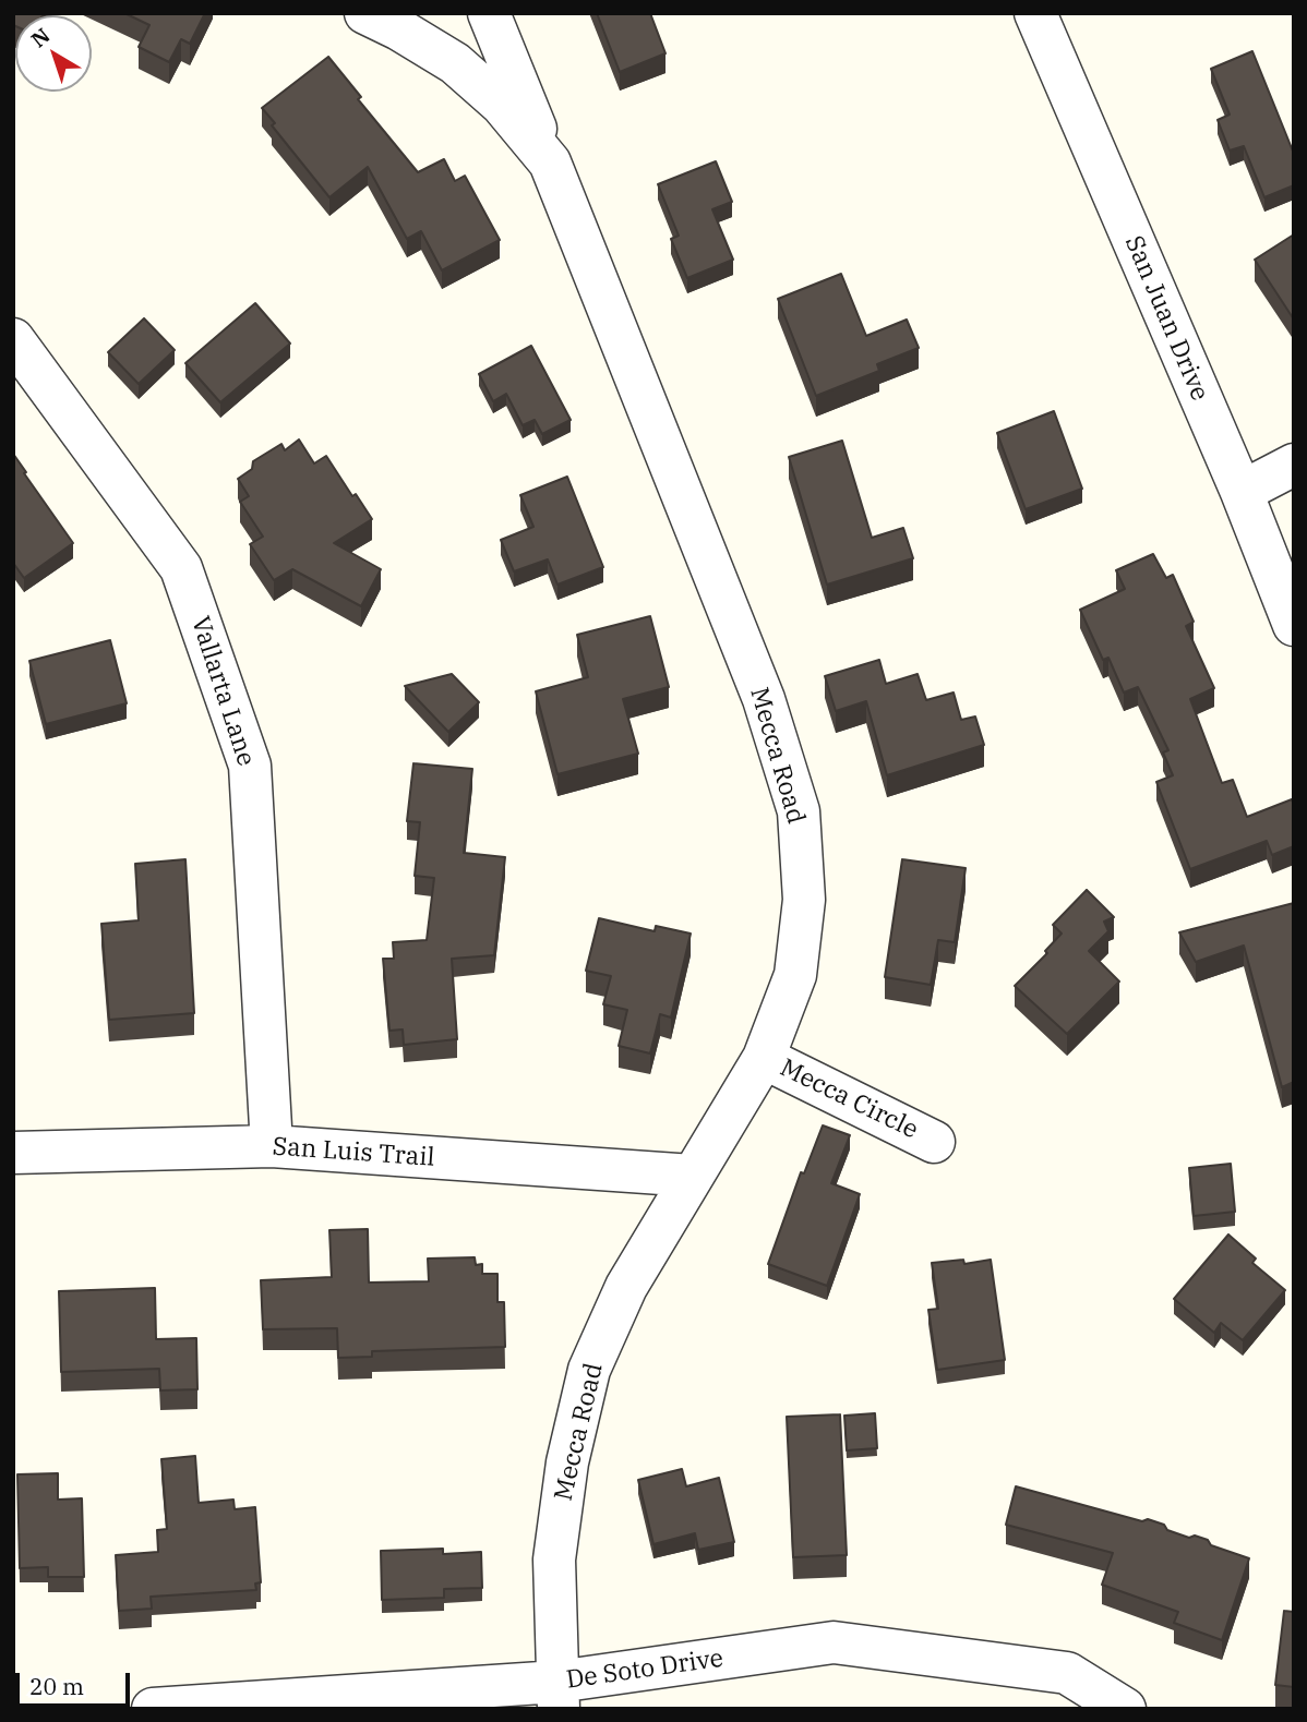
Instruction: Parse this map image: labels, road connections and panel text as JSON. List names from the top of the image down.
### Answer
{
  "streets": {
    "street": [
      "San Juan Drive",
      "Vallarta Lane",
      "Mecca Road",
      "Mecca Circle",
      "San Luis Trail",
      "De Soto Drive"
    ]
  },
  "crossings": [
    ["Vallarta Lane", "San Luis Trail"],
    ["Mecca Road", "Mecca Circle"],
    ["Mecca Road", "San Luis Trail"],
    ["Mecca Road", "De Soto Drive"]
  ],
  "scale_bar": "20 m",
  "north": "top left"
}
